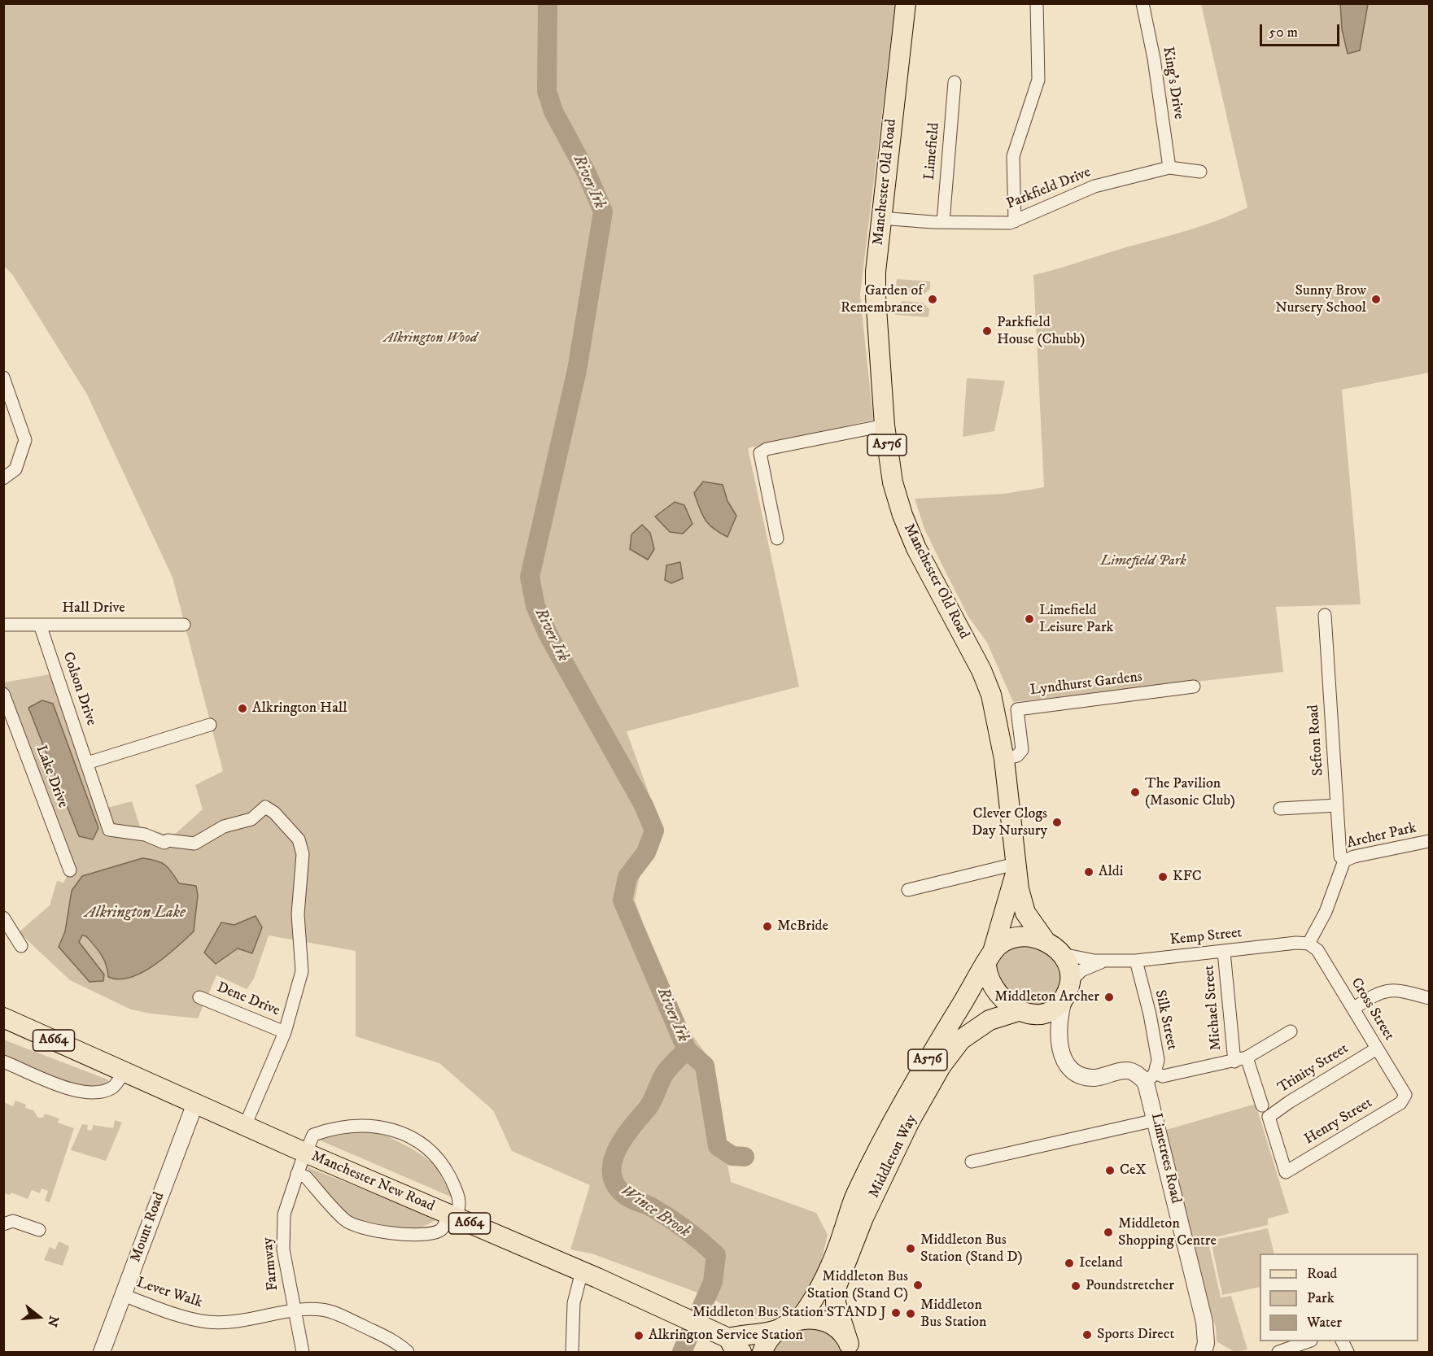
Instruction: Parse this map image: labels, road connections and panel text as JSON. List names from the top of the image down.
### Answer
{
  "streets": {
    "main road": [
      "Manchester Old Road",
      "A576",
      "A664",
      "Middleton Way",
      "Manchester New Road"
    ],
    "street": [
      "King's Drive",
      "Limefield",
      "Parkfield Drive",
      "Hall Drive",
      "Lyndhurst Gardens",
      "Colson Drive",
      "Sefton Road",
      "Lake Drive",
      "Archer Park",
      "Kemp Street",
      "Dene Drive",
      "Michael Street",
      "Cross Street",
      "Silk Street",
      "Trinity Street",
      "Henry Street",
      "Limetrees Road",
      "Mount Road",
      "Farmway",
      "Lever Walk"
    ]
  },
  "crossings": [
    ["King's Drive", "Parkfield Drive"],
    ["Limefield", "Parkfield Drive"],
    ["Manchester Old Road", "Parkfield Drive"],
    ["Manchester Old Road", "A576"],
    ["Manchester Old Road", "Lyndhurst Gardens"],
    ["Manchester Old Road", "Kemp Street"],
    ["Manchester Old Road", "Middleton Way"],
    ["A576", "Kemp Street"],
    ["A576", "Middleton Way"],
    ["Hall Drive", "Colson Drive"],
    ["Colson Drive", "Dene Drive"],
    ["Sefton Road", "Archer Park"],
    ["Archer Park", "Kemp Street"],
    ["Archer Park", "Cross Street"],
    ["Kemp Street", "Michael Street"],
    ["Kemp Street", "Cross Street"],
    ["Kemp Street", "Silk Street"],
    ["Kemp Street", "Middleton Way"],
    ["Cross Street", "Trinity Street"],
    ["Cross Street", "Henry Street"],
    ["Silk Street", "Limetrees Road"],
    ["A664", "Manchester New Road"],
    ["Trinity Street", "Henry Street"],
    ["Manchester New Road", "Mount Road"],
    ["Manchester New Road", "Farmway"],
    ["Mount Road", "Lever Walk"],
    ["Farmway", "Lever Walk"]
  ],
  "water": ["River Irk", "Alkrington Lake", "Wince Brook"],
  "parks": ["Alkrington Wood", "Limefield Park"],
  "places": [
    "Garden of Remembrance",
    "Sunny Brow Nursery School",
    "Parkfield House (Chubb)",
    "Limefield Leisure Park",
    "Alkrington Hall",
    "The Pavilion (Masonic Club)",
    "Clever Clogs Day Nursury",
    "Aldi",
    "KFC",
    "McBride",
    "Middleton Archer",
    "CeX",
    "Middleton Shopping Centre",
    "Middleton Bus Station (Stand D)",
    "Iceland",
    "Middleton Bus Station (Stand C)",
    "Poundstretcher",
    "Middleton Bus Station STAND J",
    "Middleton Bus Station",
    "Sports Direct",
    "Alkrington Service Station"
  ],
  "legend": ["Road", "Park", "Water"],
  "scale_bar": "50 m",
  "north": "right"
}
